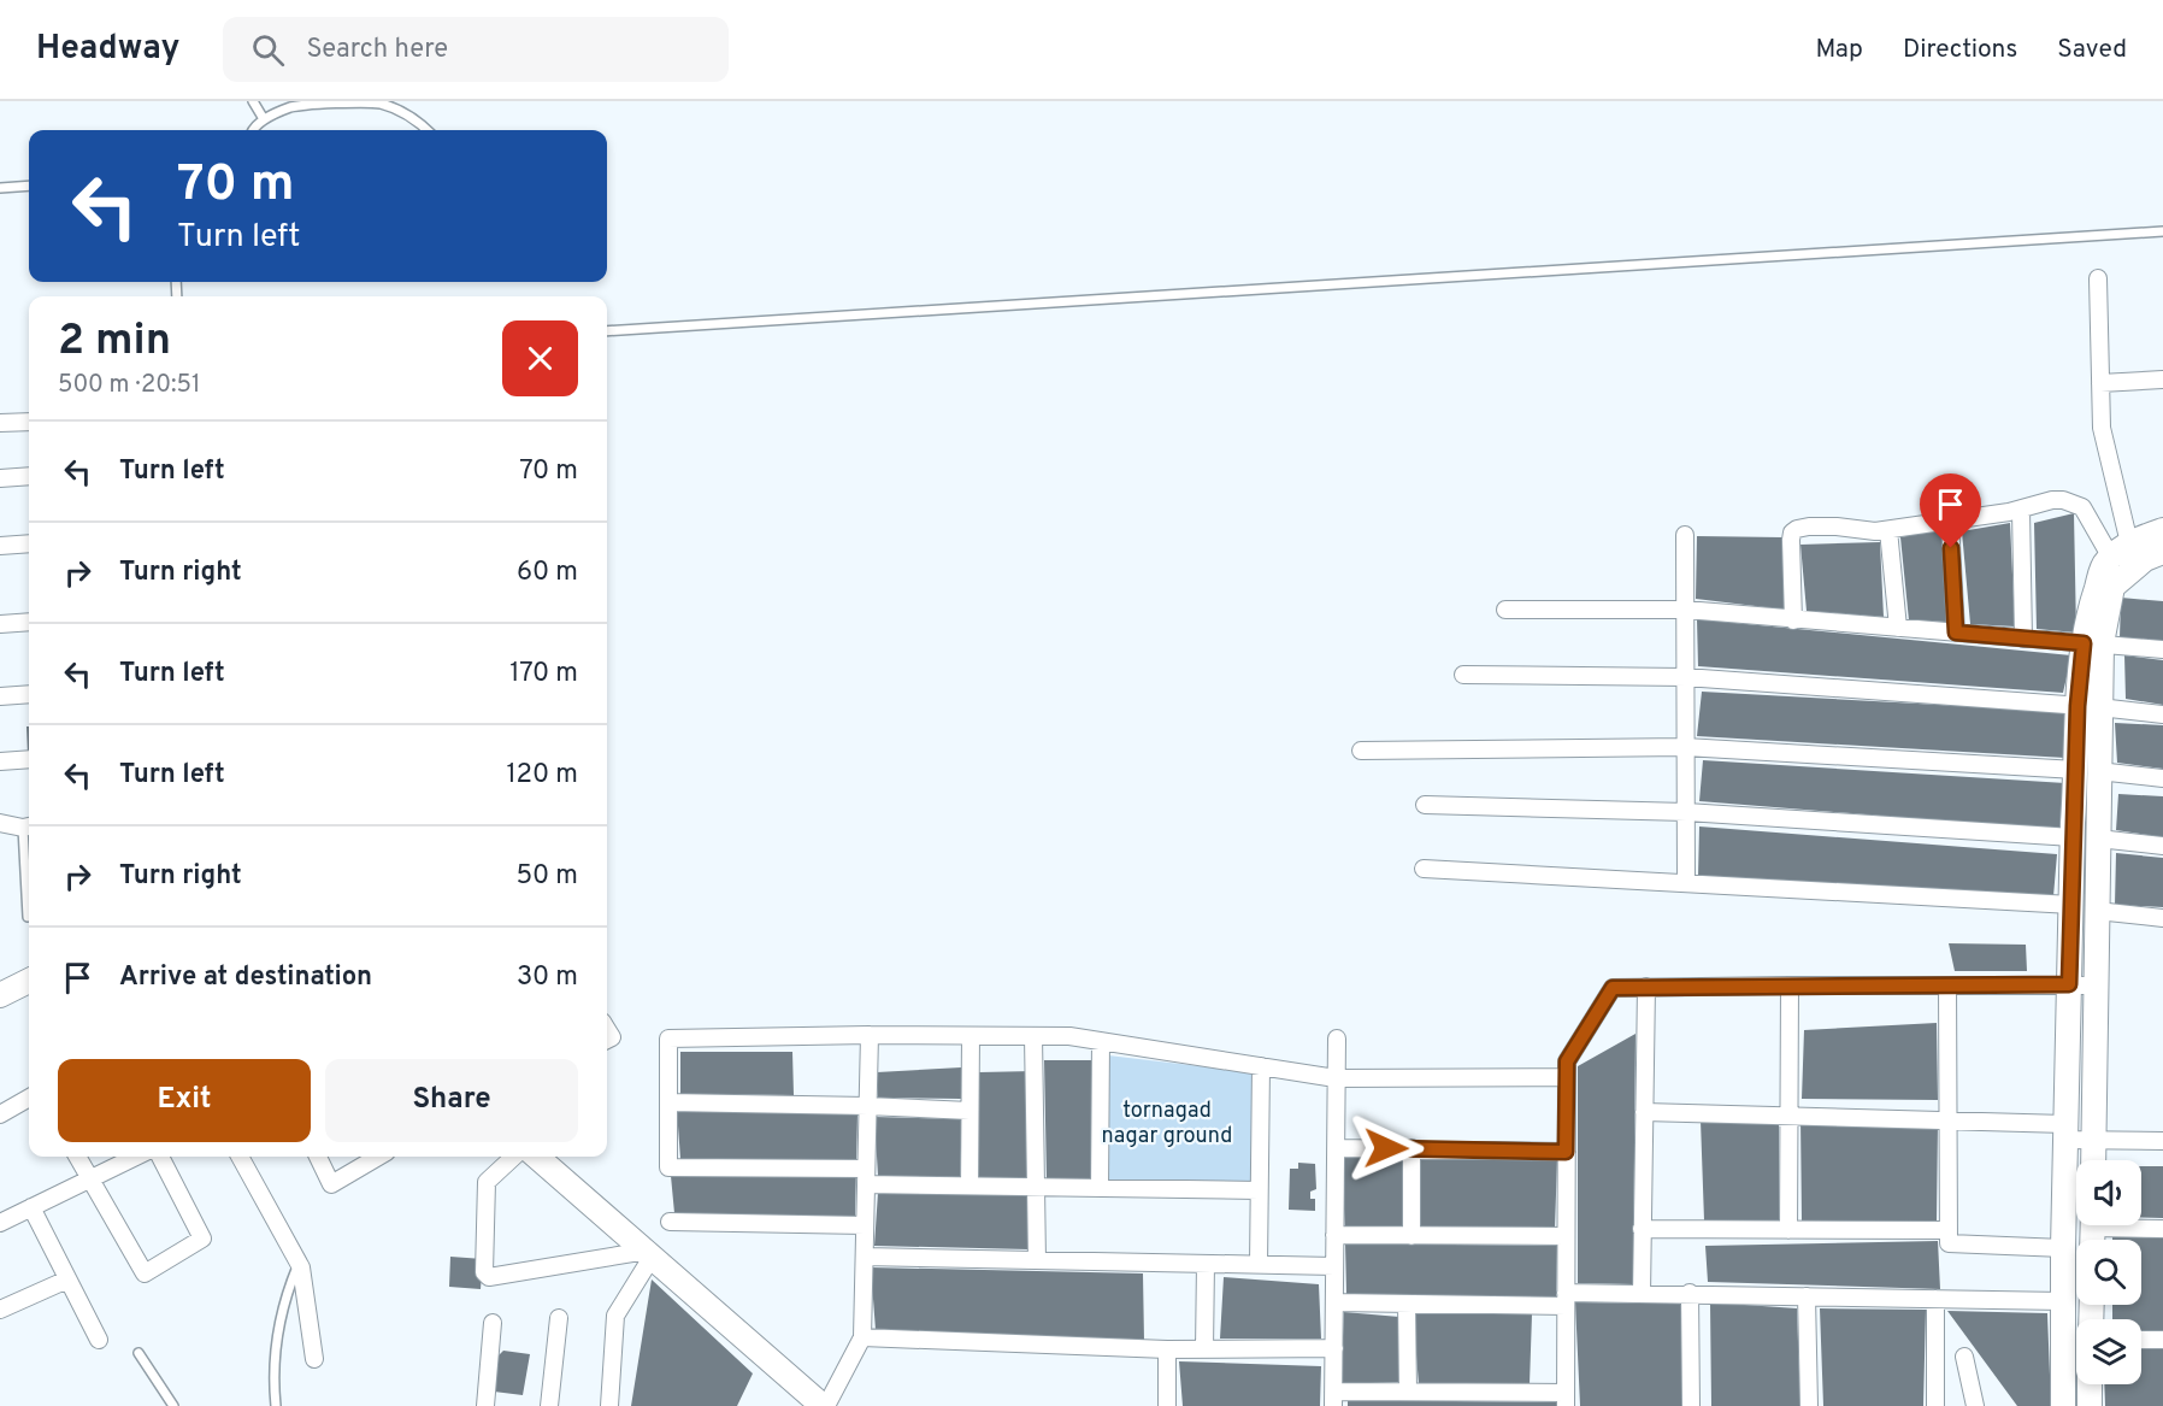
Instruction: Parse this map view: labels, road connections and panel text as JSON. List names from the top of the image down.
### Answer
{
  "parks": ["tornagad nagar ground"],
  "page": {
    "header": "Headway",
    "search": "Search here",
    "nav": ["Map", "Directions", "Saved"],
    "turn": ["70 m", "Turn left"],
    "heading": ["2 min", "500 m · 20:51"],
    "list": [
      {
        "name": "Turn left",
        "value": "70 m"
      },
      {
        "name": "Turn right",
        "value": "60 m"
      },
      {
        "name": "Turn left",
        "value": "170 m"
      },
      {
        "name": "Turn left",
        "value": "120 m"
      },
      {
        "name": "Turn right",
        "value": "50 m"
      },
      {
        "name": "Arrive at destination",
        "value": "30 m"
      }
    ],
    "buttons": ["Exit", "Share"]
  }
}
